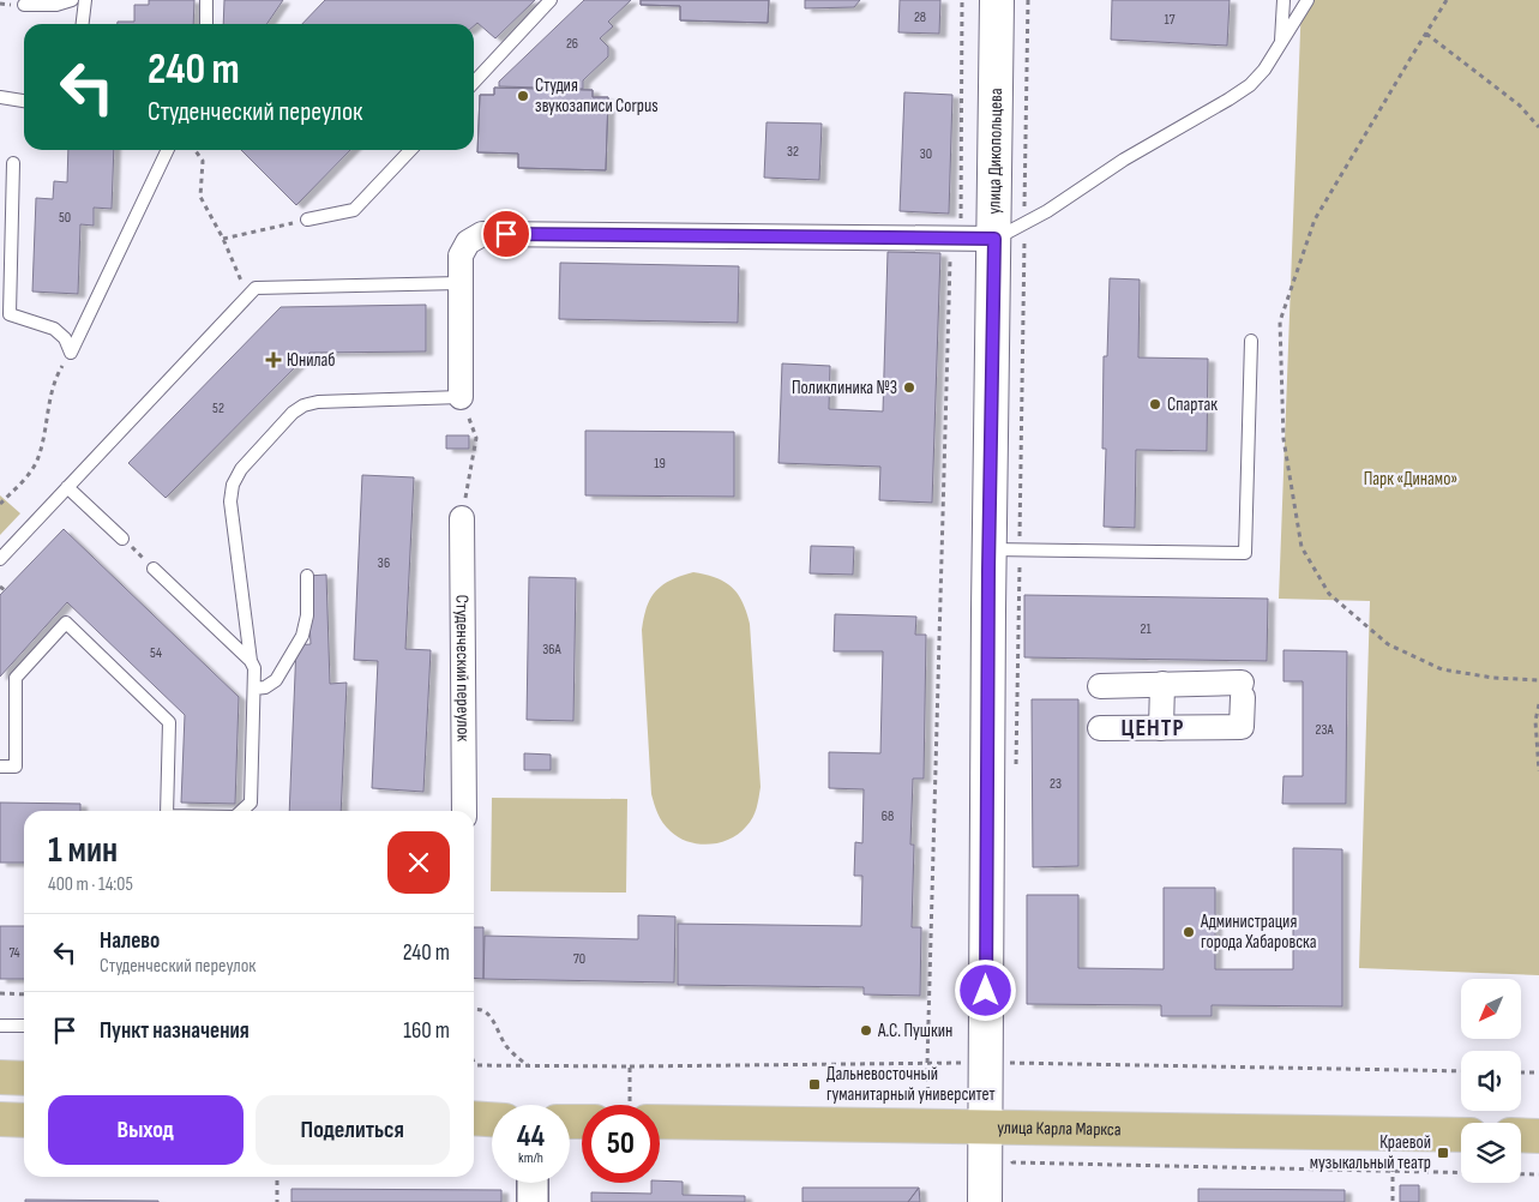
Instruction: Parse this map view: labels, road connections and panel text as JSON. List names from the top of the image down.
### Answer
{
  "streets": {
    "main road": ["улица Дикопольцева", "улица Карла Маркса"],
    "street": ["Студенческий переулок"]
  },
  "crossings": [
    ["улица Дикопольцева", "улица Карла Маркса"]
  ],
  "districts": ["ЦЕНТР"],
  "parks": ["Парк «Динамо»"],
  "places": {
    "other": [
      "Студия звукозаписи Corpus",
      "Поликлиника №3",
      "Спартак",
      "Администрация города Хабаровска",
      "А.С. Пушкин"
    ],
    "health": ["Юнилаб"],
    "transit": ["Дальневосточный гуманитарный университет", "Краевой музыкальный театр"]
  },
  "house_numbers": [
    "28",
    "17",
    "26",
    "32",
    "30",
    "50",
    "52",
    "19",
    "36",
    "21",
    "36А",
    "54",
    "23А",
    "23",
    "68",
    "74",
    "70"
  ],
  "north": "bottom left",
  "page": {
    "turn": ["240 m", "Студенческий переулок"],
    "heading": ["1 мин", "400 m · 14:05"],
    "list": [
      {
        "name": "Налево",
        "note": "Студенческий переулок",
        "value": "240 m"
      },
      {
        "name": "Пункт назначения",
        "value": "160 m"
      }
    ],
    "buttons": ["Выход", "Поделиться"],
    "speed": "44 km/h",
    "limit": "50"
  }
}
